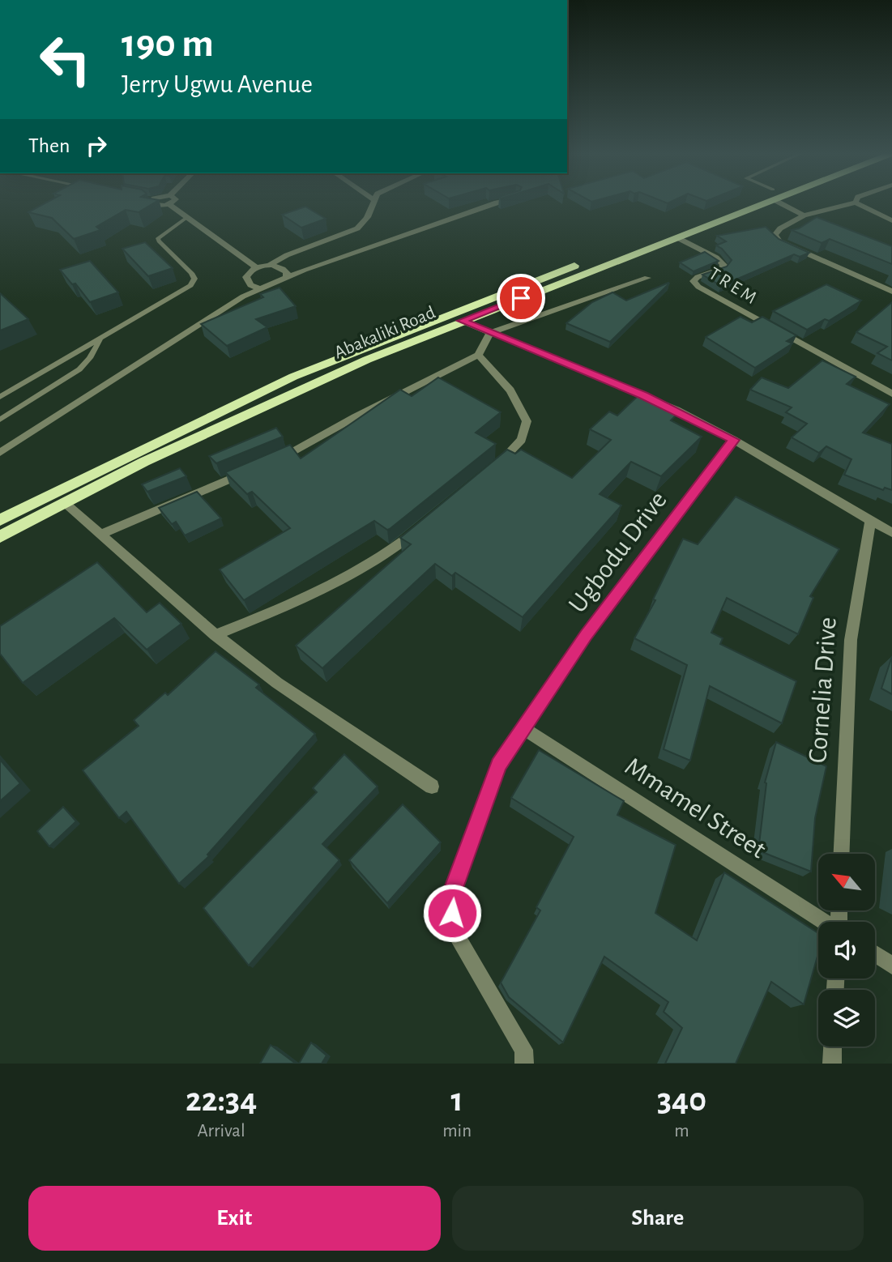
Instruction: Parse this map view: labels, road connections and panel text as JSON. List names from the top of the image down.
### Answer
{
  "streets": {
    "highway": ["Abakaliki Road"],
    "street": [
      "T R E M",
      "Ugbodu Drive",
      "Cornelia Drive",
      "Mmamel Street"
    ]
  },
  "crossings": [
    ["T R E M", "Abakaliki Road"],
    ["Ugbodu Drive", "Mmamel Street"]
  ],
  "north": "top left",
  "page": {
    "turn": ["190 m", "Jerry Ugwu Avenue"],
    "then": "Then",
    "eta": [
      "22:34",
      "Arrival",
      "1",
      "min",
      "340",
      "m"
    ],
    "buttons": ["Exit", "Share"]
  }
}
